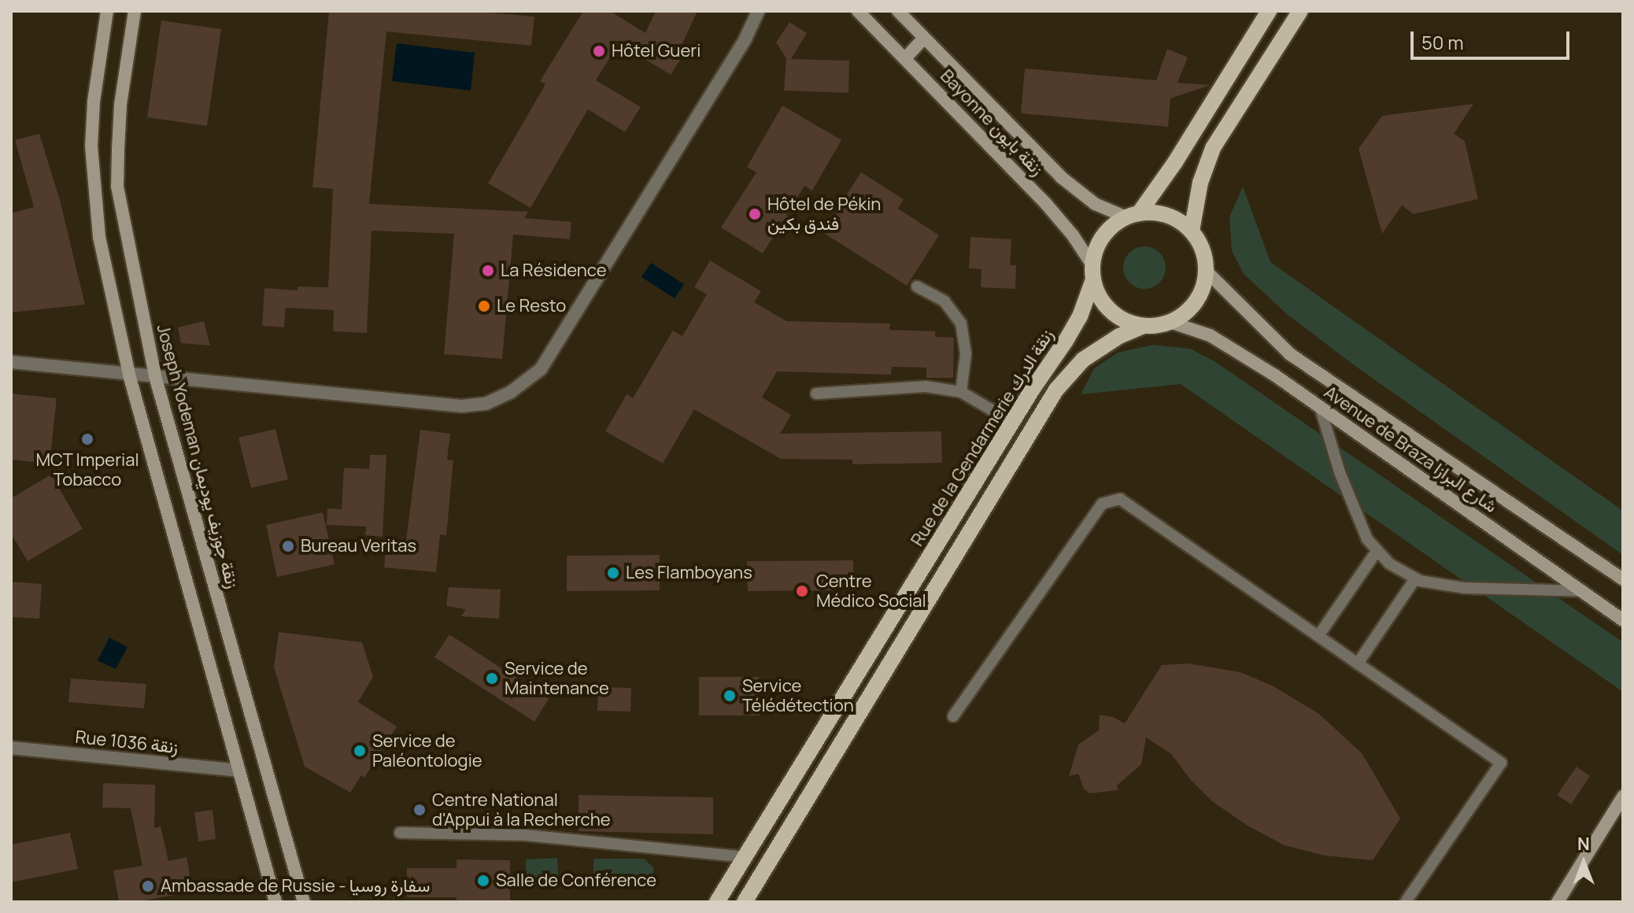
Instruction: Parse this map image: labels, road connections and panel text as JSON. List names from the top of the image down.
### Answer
{
  "streets": {
    "main road": [
      "Bayonne زنقة بايون",
      "Rue de la Gendarmerie زنقة الدرك",
      "Avenue de Braza شارع البرازا",
      "Joseph Yodeman زنقة جوزيف يوديمان"
    ],
    "street": ["Rue 1036 زنقة"]
  },
  "crossings": [
    ["Bayonne زنقة بايون", "Rue de la Gendarmerie زنقة الدرك"],
    ["Bayonne زنقة بايون", "Avenue de Braza شارع البرازا"],
    ["Rue de la Gendarmerie زنقة الدرك", "Avenue de Braza شارع البرازا"]
  ],
  "places": [
    "Hôtel Gueri",
    "Hôtel de Pékin فندق بكين",
    "La Résidence",
    "Le Resto",
    "MCT Imperial Tobacco",
    "Bureau Veritas",
    "Les Flamboyans",
    "Centre Médico Social",
    "Service de Maintenance",
    "Service Télédétection",
    "Service de Paléontologie",
    "Centre National d'Appui à la Recherche",
    "Salle de Conférence",
    "Ambassade de Russie - سفارة روسيا"
  ],
  "scale_bar": "50 m",
  "north": "top"
}
